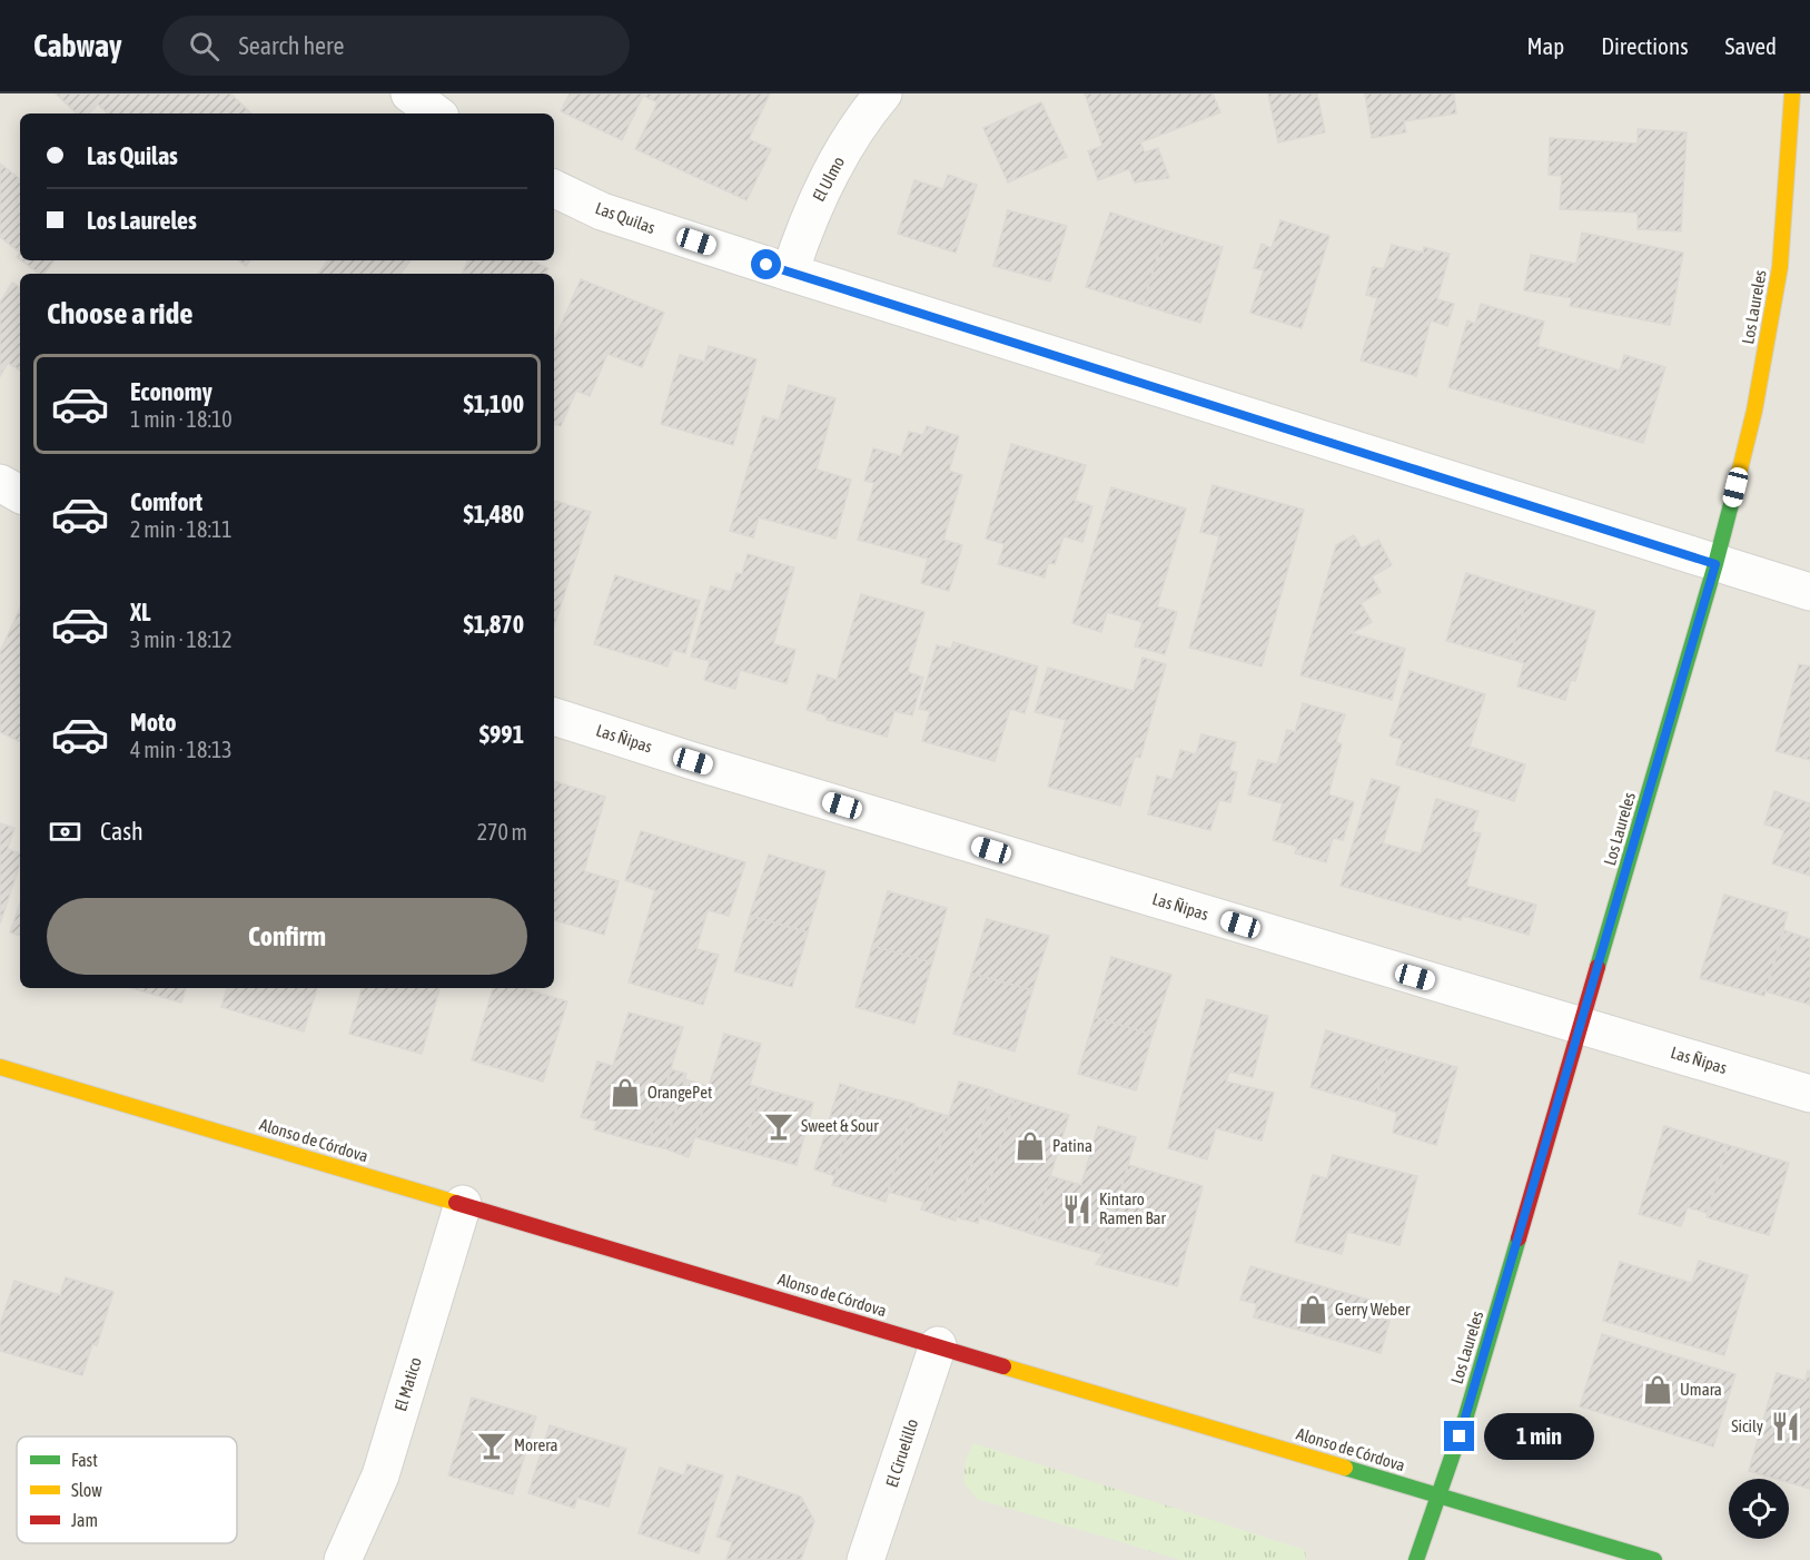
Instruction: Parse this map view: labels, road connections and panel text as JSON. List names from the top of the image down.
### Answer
{
  "streets": {
    "main road": ["Los Laureles", "Alonso de Córdova"],
    "street": [
      "El Ulmo",
      "Las Quilas",
      "Las Ñipas",
      "El Matico",
      "El Ciruelillo"
    ]
  },
  "crossings": [
    ["El Ulmo", "Las Quilas"],
    ["Las Quilas", "Los Laureles"],
    ["Los Laureles", "Las Ñipas"],
    ["Los Laureles", "Alonso de Córdova"],
    ["Alonso de Córdova", "El Matico"],
    ["Alonso de Córdova", "El Ciruelillo"]
  ],
  "places": {
    "shop": [
      "OrangePet",
      "Patina",
      "Gerry Weber",
      "Umara"
    ],
    "bar": ["Sweet & Sour", "Morera"],
    "restaurant": ["Kintaro Ramen Bar", "Sicily"]
  },
  "legend": ["Fast", "Slow", "Jam"],
  "page": {
    "header": "Cabway",
    "search": "Search here",
    "nav": ["Map", "Directions", "Saved"],
    "banner": ["Las Quilas", "Los Laureles"],
    "heading": "Choose a ride",
    "list": [
      {
        "name": "Economy",
        "note": "1 min · 18:10",
        "value": "$1,100"
      },
      {
        "name": "Comfort",
        "note": "2 min · 18:11",
        "value": "$1,480"
      },
      {
        "name": "XL",
        "note": "3 min · 18:12",
        "value": "$1,870"
      },
      {
        "name": "Moto",
        "note": "4 min · 18:13",
        "value": "$991"
      }
    ],
    "pay": ["Cash", "270 m"],
    "buttons": "Confirm",
    "bubble": "1 min"
  }
}
